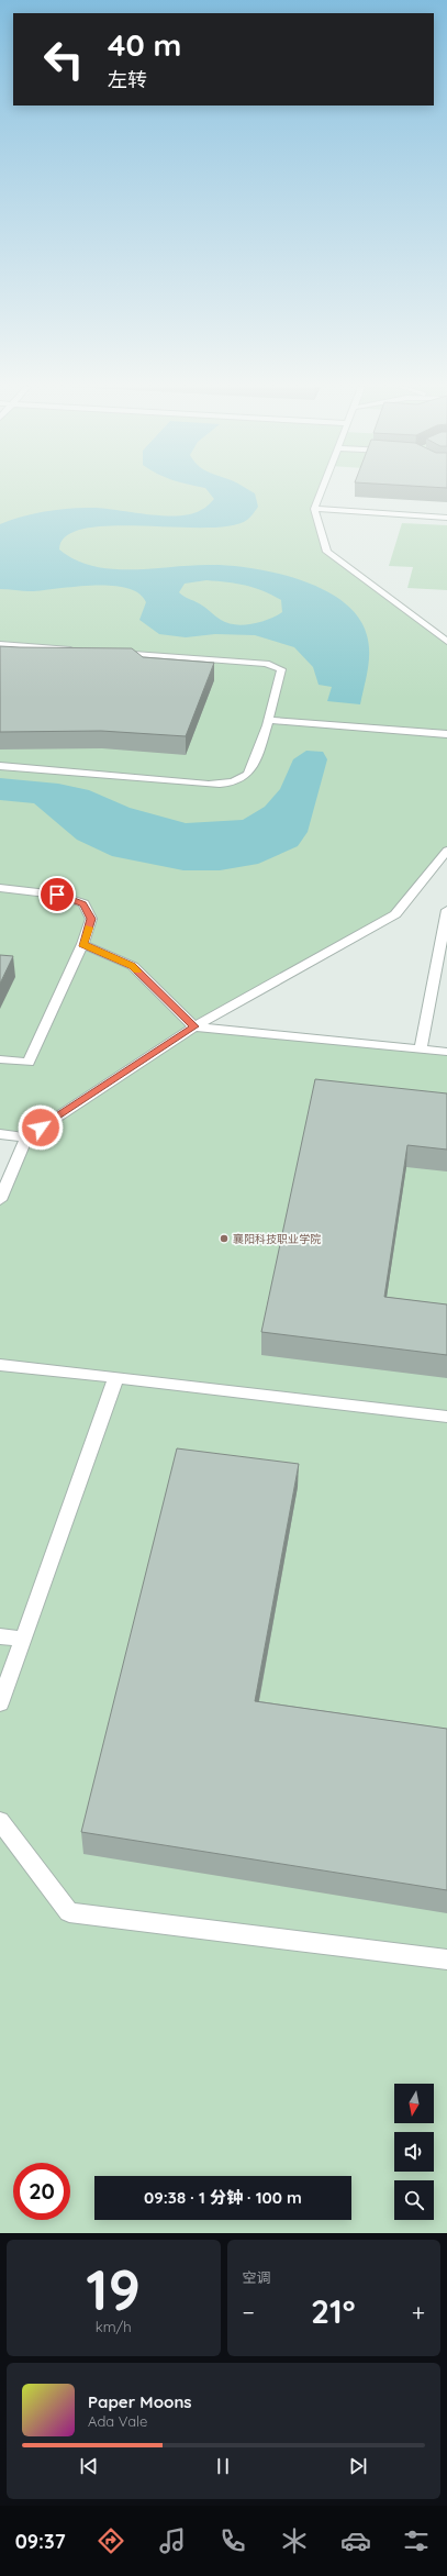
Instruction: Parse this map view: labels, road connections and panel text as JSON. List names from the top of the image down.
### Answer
{
  "places": ["襄阳科技职业学院"],
  "north": "bottom",
  "page": {
    "turn": ["40 m", "左转"],
    "limit": "20",
    "trip": "09:38 · 1 分钟 · 100 m",
    "tile": [
      ["19", "km/h"],
      "空调"
    ],
    "heat": ["−", "21°", "+"],
    "song": ["Paper Moons", "Ada Vale"],
    "tabs": "09:37"
  }
}
